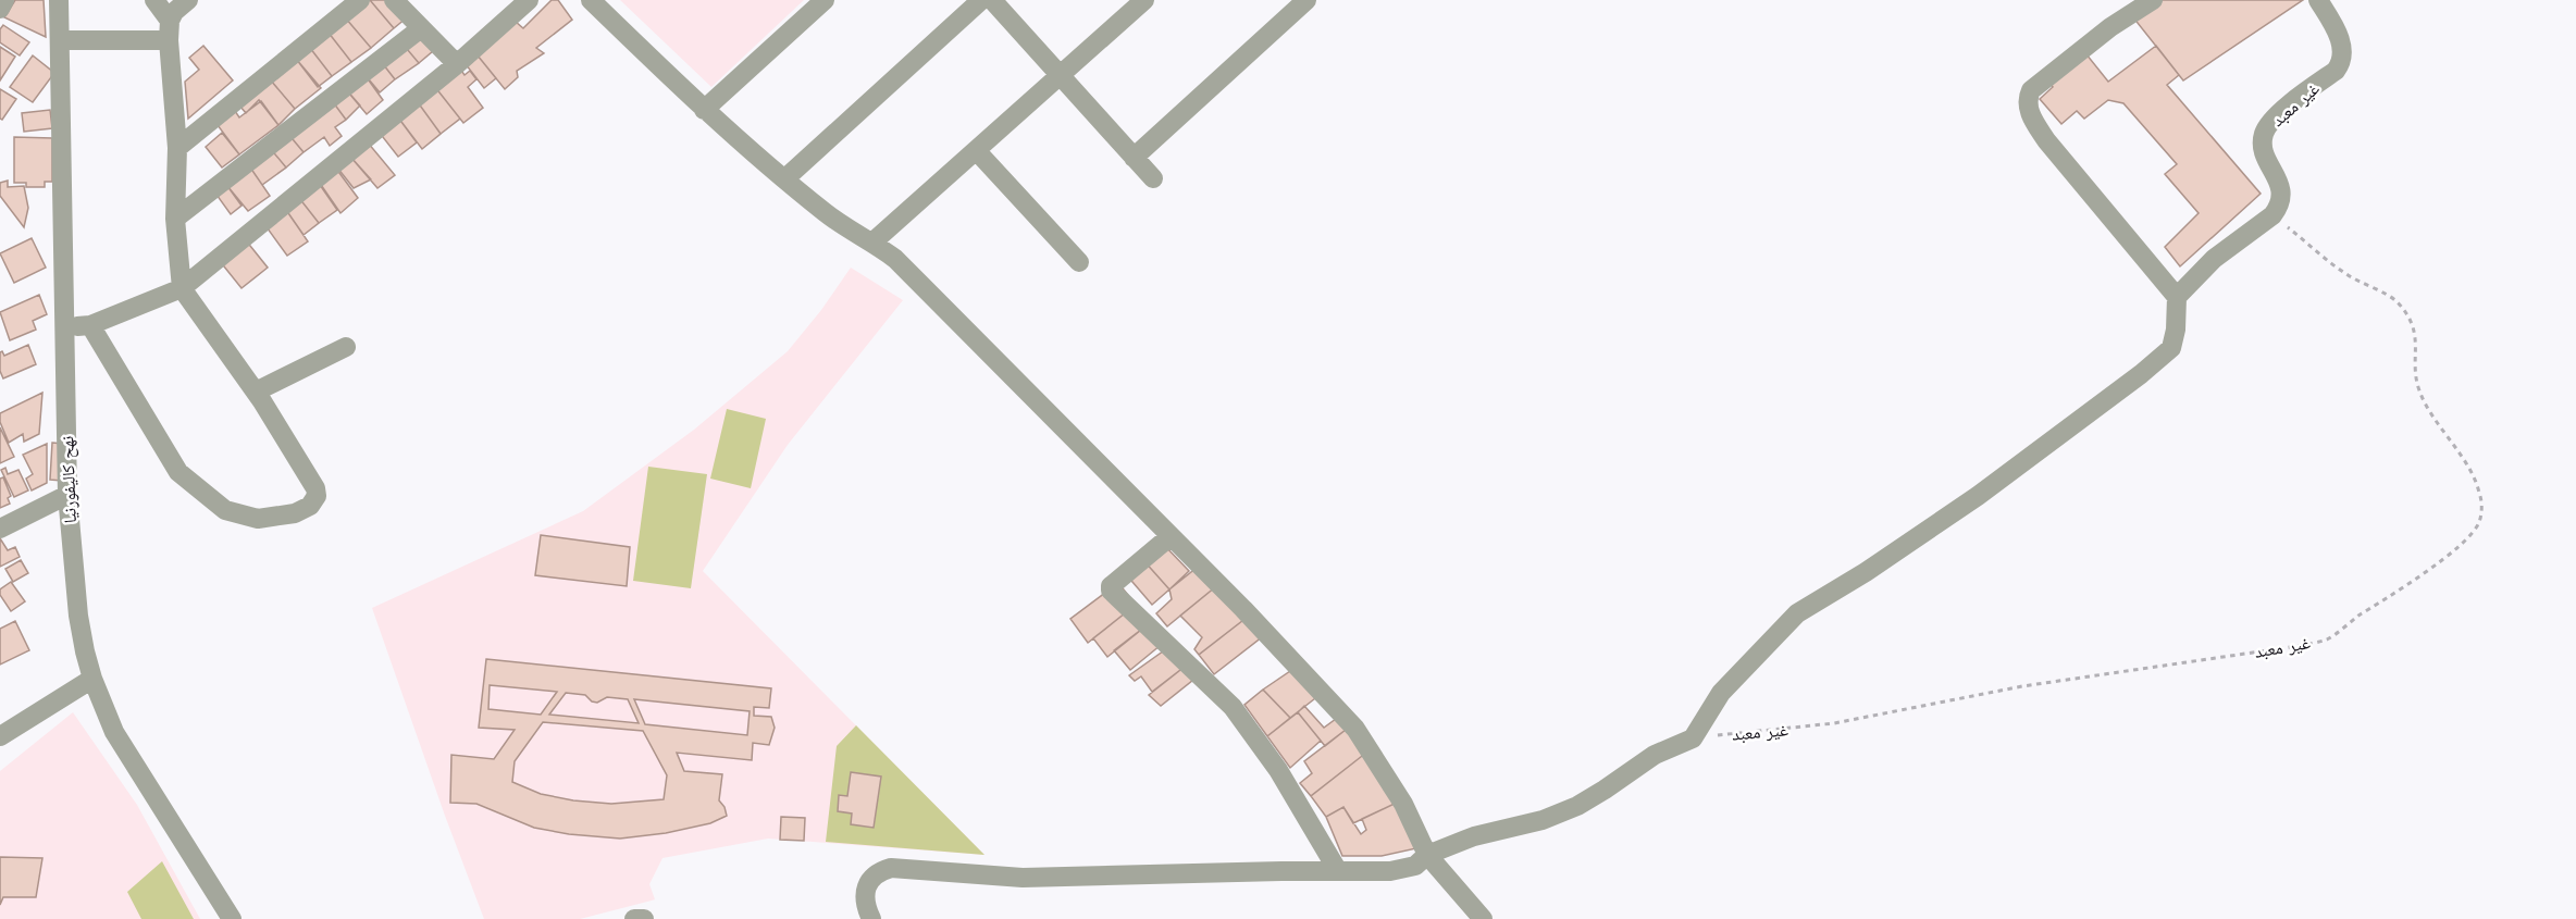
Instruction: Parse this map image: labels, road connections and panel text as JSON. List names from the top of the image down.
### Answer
{
  "streets": {
    "street": ["غير معبد", "نهح كاليفورنيا"]
  }
}
